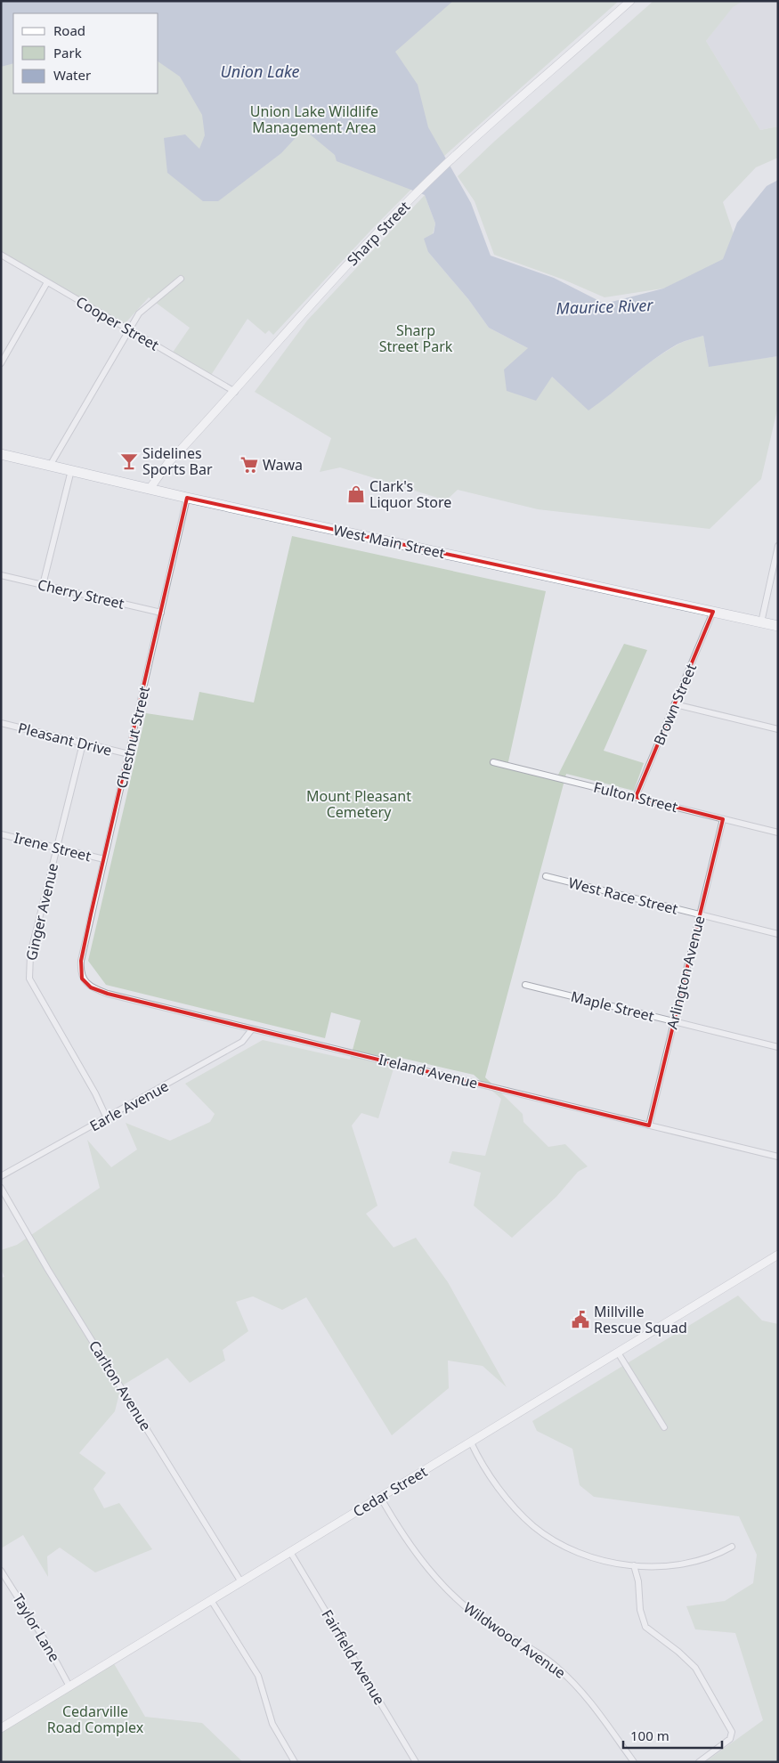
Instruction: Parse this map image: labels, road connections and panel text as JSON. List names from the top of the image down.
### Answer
{
  "streets": {
    "highway": ["West Main Street"],
    "main road": ["Sharp Street", "Cedar Street"],
    "street": [
      "Cooper Street",
      "Cherry Street",
      "Brown Street",
      "Chestnut Street",
      "Pleasant Drive",
      "Fulton Street",
      "Irene Street",
      "West Race Street",
      "Ginger Avenue",
      "Arlington Avenue",
      "Maple Street",
      "Ireland Avenue",
      "Earle Avenue",
      "Carlton Avenue",
      "Taylor Lane",
      "Wildwood Avenue",
      "Fairfield Avenue"
    ]
  },
  "crossings": [
    ["Sharp Street", "Cooper Street"],
    ["Sharp Street", "West Main Street"],
    ["West Main Street", "Brown Street"],
    ["West Main Street", "Chestnut Street"],
    ["Cherry Street", "Chestnut Street"],
    ["Brown Street", "Fulton Street"],
    ["Chestnut Street", "Pleasant Drive"],
    ["Chestnut Street", "Irene Street"],
    ["Chestnut Street", "Ireland Avenue"],
    ["Pleasant Drive", "Ginger Avenue"],
    ["Fulton Street", "Arlington Avenue"],
    ["Irene Street", "Ginger Avenue"],
    ["West Race Street", "Arlington Avenue"],
    ["Ginger Avenue", "Earle Avenue"],
    ["Arlington Avenue", "Maple Street"],
    ["Arlington Avenue", "Ireland Avenue"],
    ["Ireland Avenue", "Earle Avenue"],
    ["Carlton Avenue", "Cedar Street"],
    ["Cedar Street", "Taylor Lane"],
    ["Cedar Street", "Wildwood Avenue"],
    ["Cedar Street", "Fairfield Avenue"]
  ],
  "water": ["Union Lake", "Maurice River"],
  "parks": [
    "Union Lake Wildlife Management Area",
    "Sharp Street Park",
    "Mount Pleasant Cemetery",
    "Cedarville Road Complex"
  ],
  "places": {
    "bar": ["Sidelines Sports Bar"],
    "supermarket": ["Wawa"],
    "shop": ["Clark's Liquor Store"],
    "public building": ["Millville Rescue Squad"]
  },
  "legend": ["Road", "Park", "Water"],
  "scale_bar": "100 m"
}
